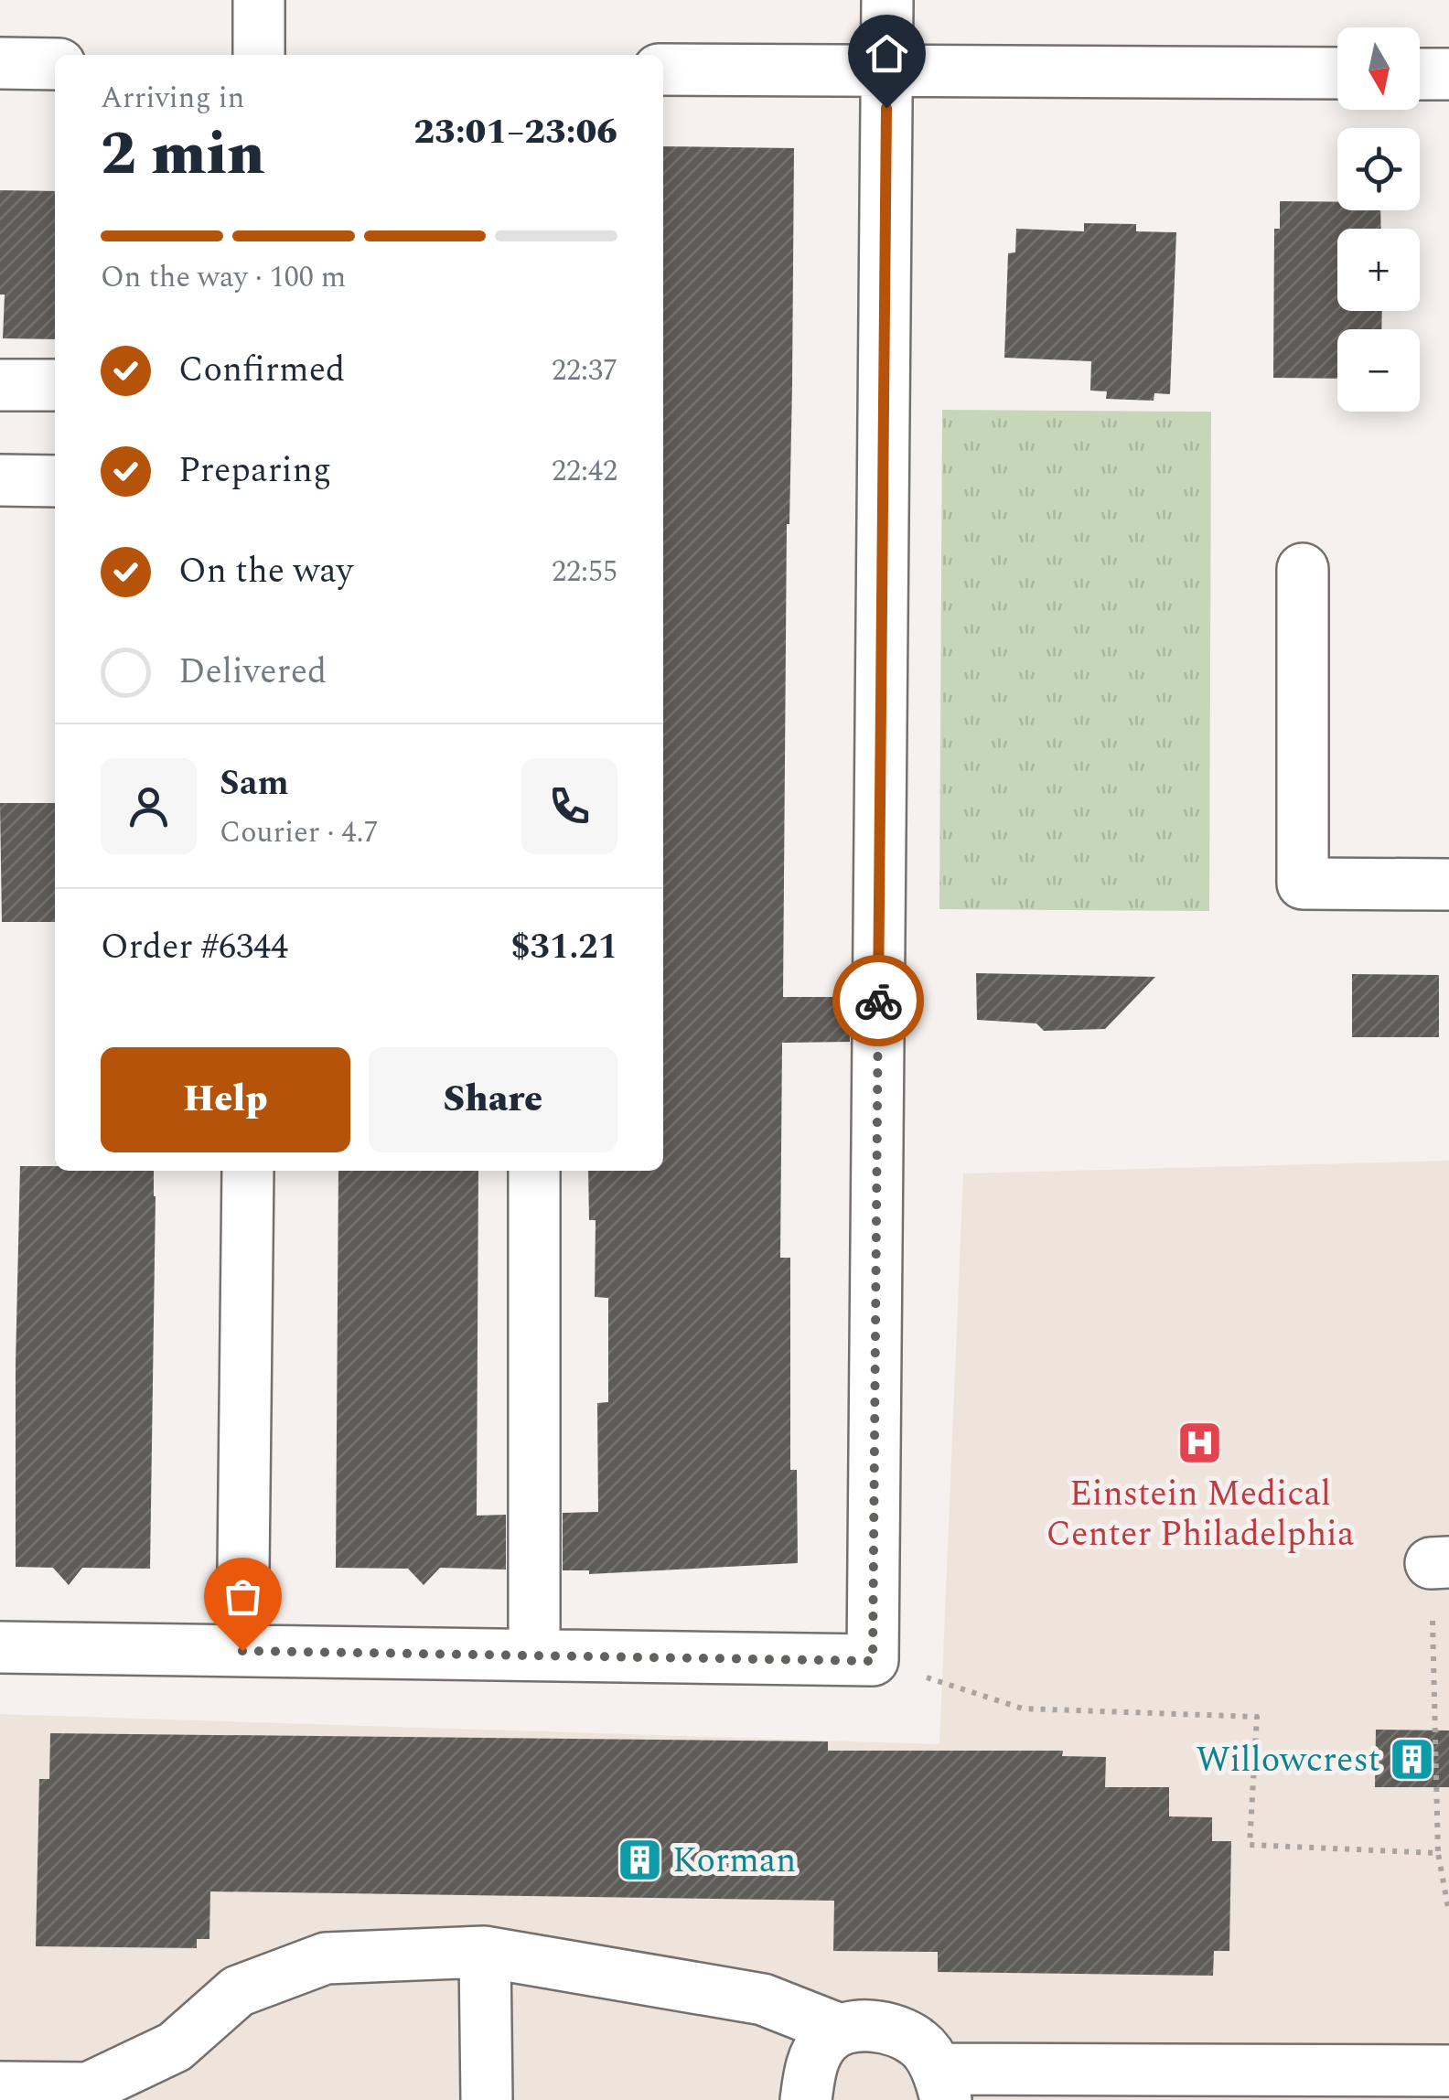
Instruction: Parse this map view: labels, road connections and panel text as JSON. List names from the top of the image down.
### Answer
{
  "places": {
    "hospital": ["Einstein Medical Center Philadelphia"],
    "building": ["Willowcrest", "Korman"]
  },
  "north": "bottom",
  "page": {
    "map_buttons": ["+", "−"],
    "heading": ["2 min", "Arriving in", "23:01–23:06"],
    "panel": [
      "Sam",
      "Courier · 4.7",
      "Order #6344",
      "$31.21"
    ],
    "bar": "On the way · 100 m",
    "list": [
      ["Confirmed", "22:37"],
      ["Preparing", "22:42"],
      ["On the way", "22:55"],
      "Delivered"
    ],
    "buttons": ["Help", "Share"]
  }
}
